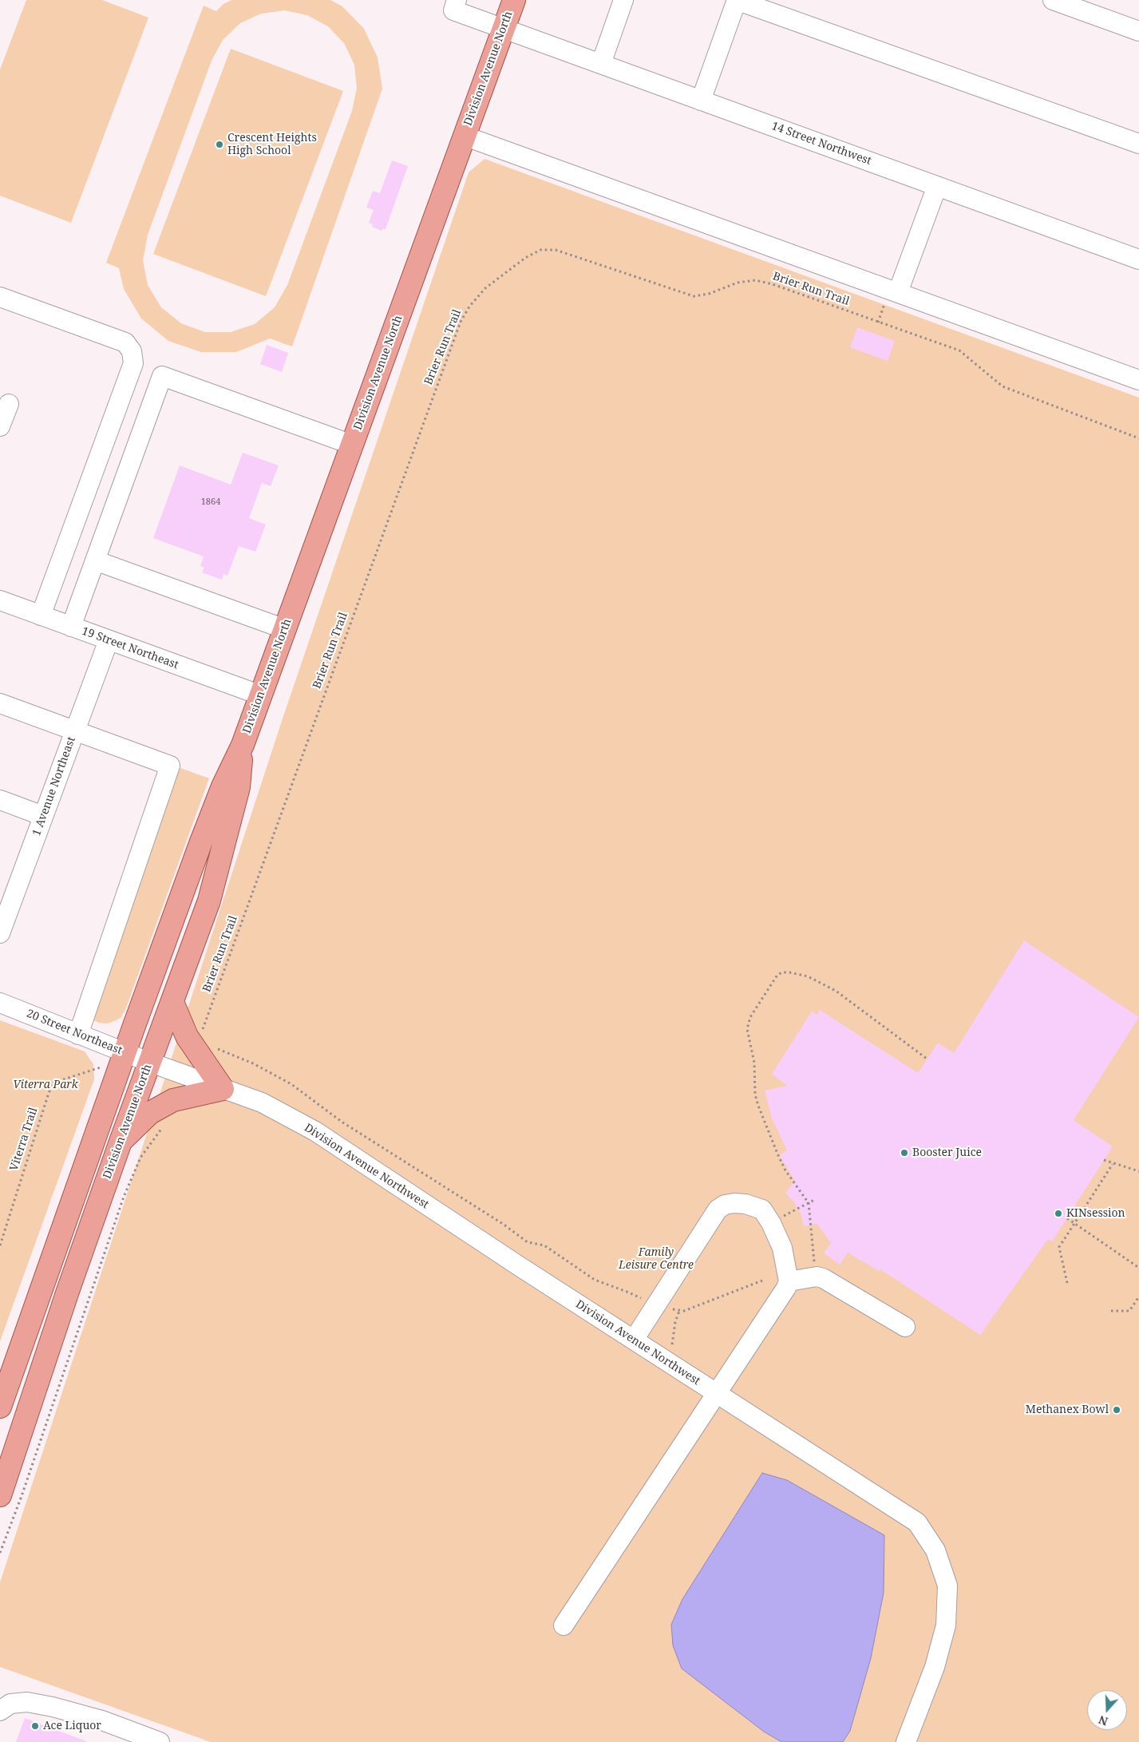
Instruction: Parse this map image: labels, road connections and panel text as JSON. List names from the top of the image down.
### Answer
{
  "streets": {
    "main road": ["Division Avenue North"],
    "street": [
      "14 Street Northwest",
      "19 Street Northeast",
      "1 Avenue Northeast",
      "20 Street Northeast",
      "Division Avenue Northwest"
    ],
    "path": ["Brier Run Trail", "Viterra Trail"]
  },
  "crossings": [
    ["Division Avenue North", "14 Street Northwest"],
    ["Division Avenue North", "19 Street Northeast"],
    ["Division Avenue North", "20 Street Northeast"],
    ["Division Avenue North", "Division Avenue Northwest"],
    ["19 Street Northeast", "1 Avenue Northeast"],
    ["20 Street Northeast", "Division Avenue Northwest"]
  ],
  "parks": ["Viterra Park", "Family Leisure Centre"],
  "places": [
    "Crescent Heights High School",
    "Booster Juice",
    "KINsession",
    "Methanex Bowl",
    "Ace Liquor"
  ],
  "house_numbers": ["1864"],
  "north": "bottom"
}
